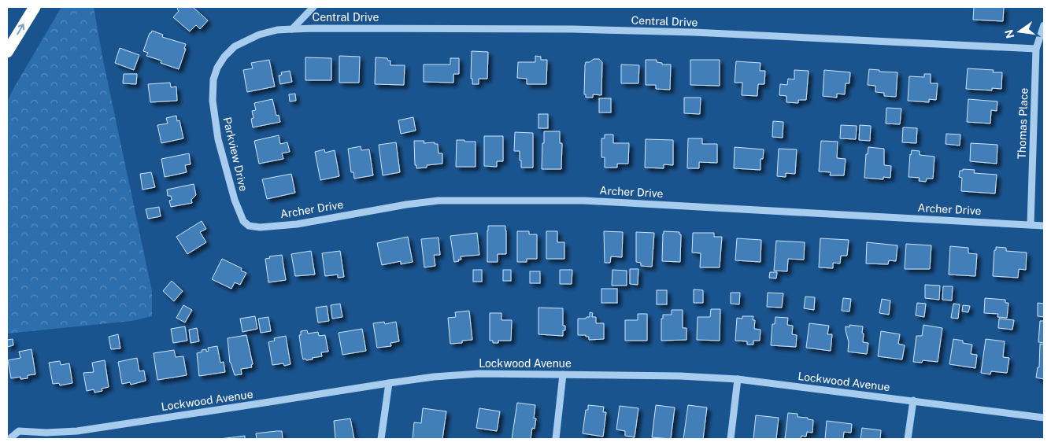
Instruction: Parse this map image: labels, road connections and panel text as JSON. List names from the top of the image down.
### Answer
{
  "streets": {
    "street": [
      "Central Drive",
      "Thomas Place",
      "Parkview Drive",
      "Archer Drive",
      "Lockwood Avenue"
    ]
  },
  "crossings": [
    ["Central Drive", "Thomas Place"],
    ["Central Drive", "Parkview Drive"],
    ["Thomas Place", "Archer Drive"],
    ["Parkview Drive", "Archer Drive"]
  ],
  "north": "left"
}
